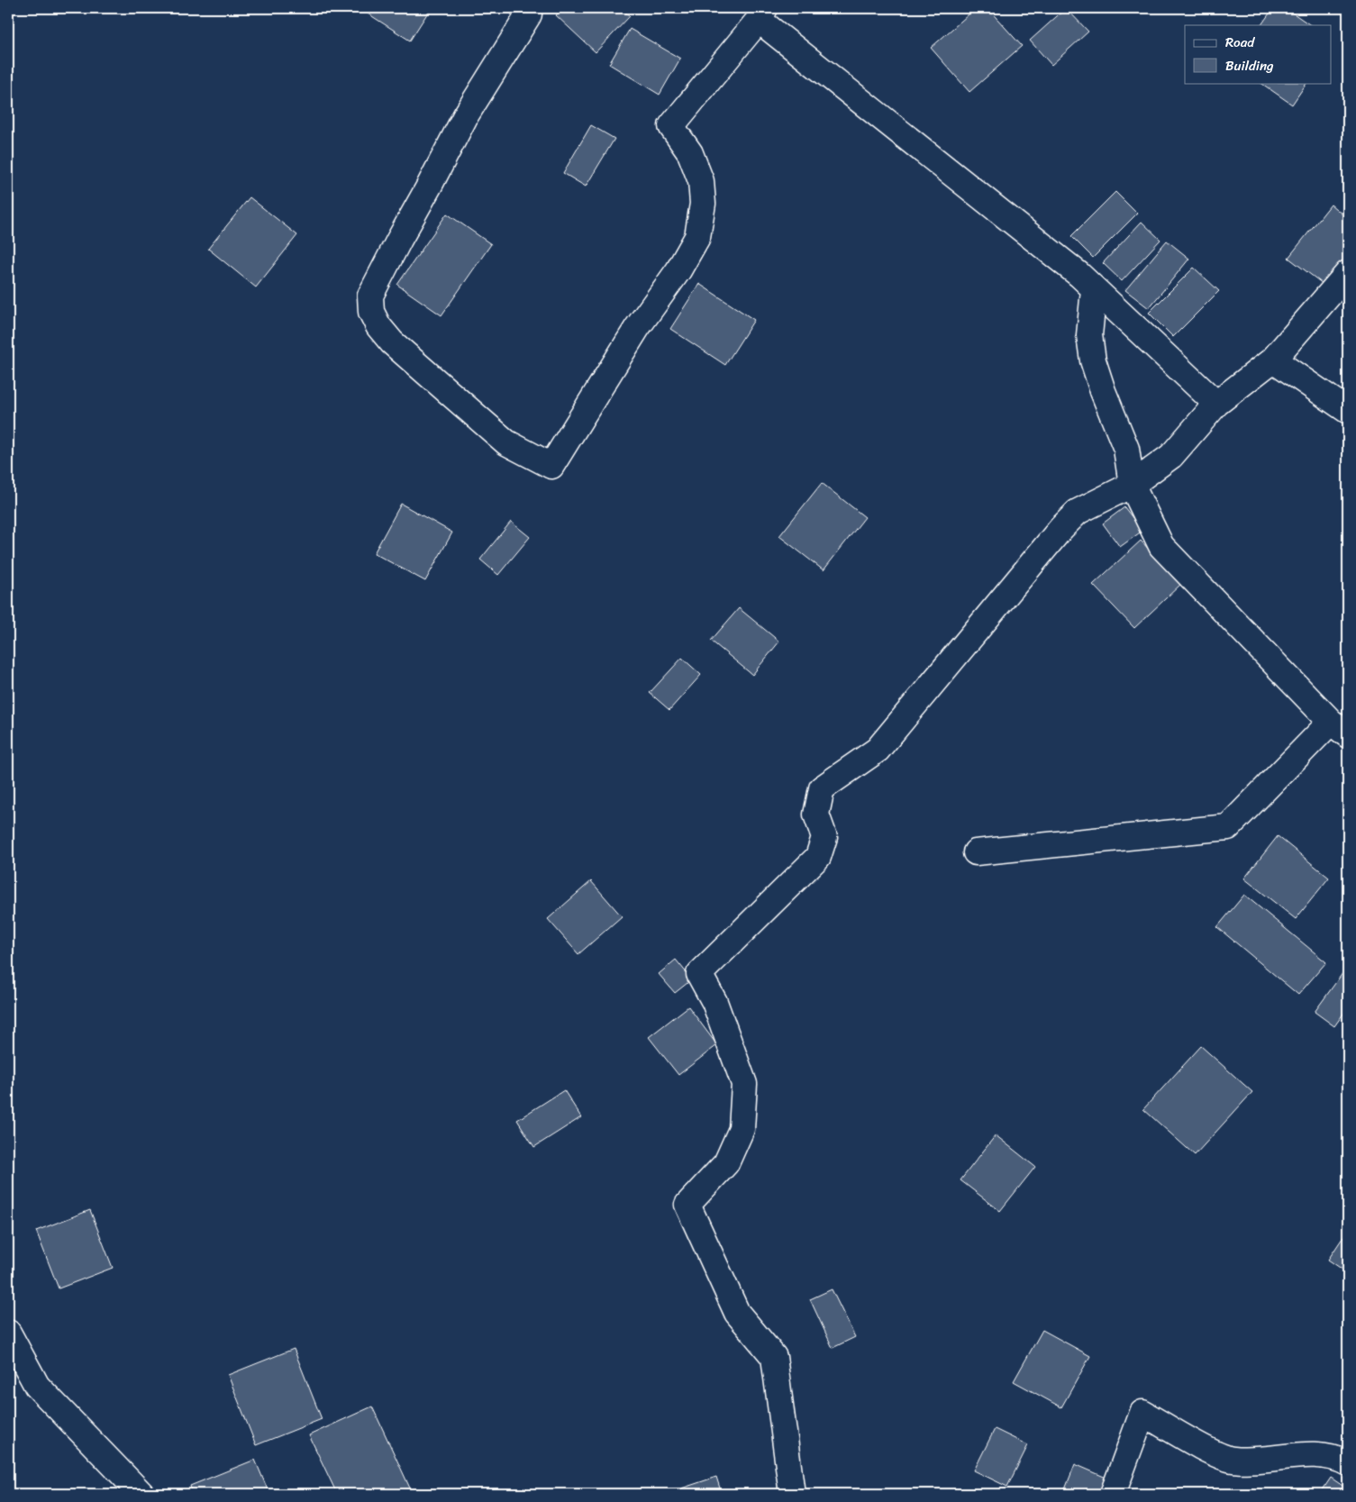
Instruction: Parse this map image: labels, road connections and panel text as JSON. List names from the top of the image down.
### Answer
{
  "legend": ["Road", "Building"]
}
